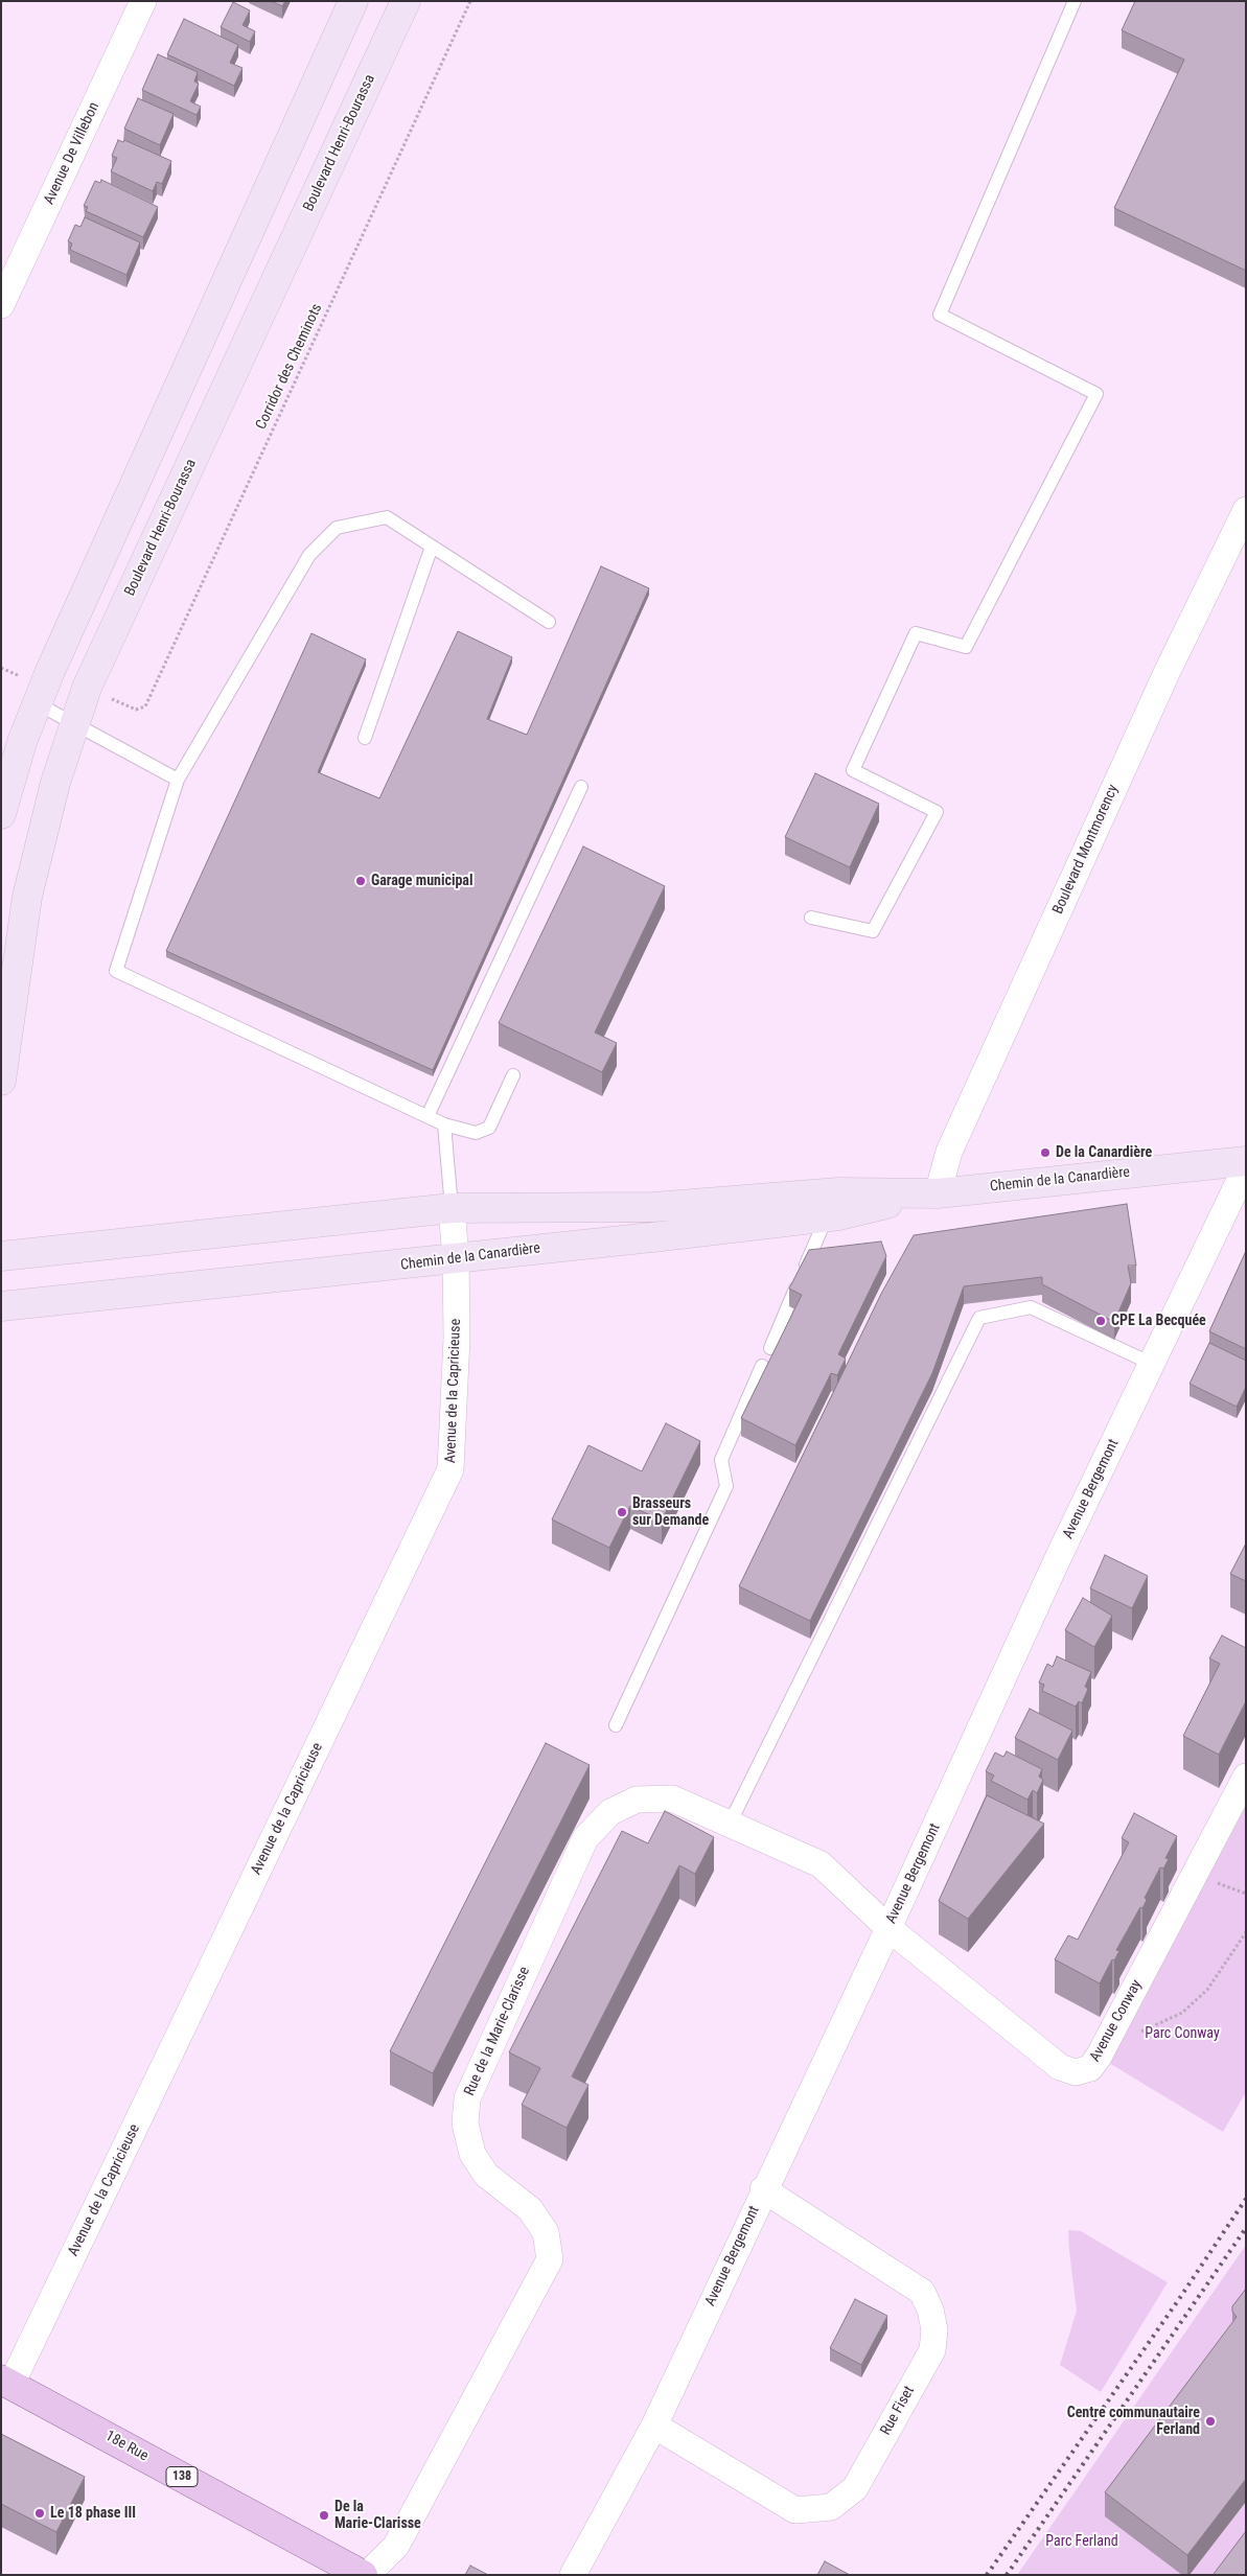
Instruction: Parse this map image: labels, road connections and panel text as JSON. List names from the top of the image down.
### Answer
{
  "streets": {
    "main road": [
      "Boulevard Henri-Bourassa",
      "Chemin de la Canardière",
      "18e Rue",
      "138"
    ],
    "street": [
      "Avenue De Villebon",
      "Boulevard Montmorency",
      "Avenue de la Capricieuse",
      "Avenue Bergemont",
      "Avenue Conway",
      "Rue de la Marie-Clarisse",
      "Rue Fiset"
    ],
    "path": ["Corridor des Cheminots"]
  },
  "crossings": [
    ["Boulevard Montmorency", "Chemin de la Canardière"],
    ["Chemin de la Canardière", "Avenue de la Capricieuse"],
    ["Avenue de la Capricieuse", "18e Rue"],
    ["Avenue Bergemont", "Avenue Conway"],
    ["Avenue Bergemont", "Rue de la Marie-Clarisse"],
    ["Avenue Bergemont", "Rue Fiset"],
    ["Avenue Conway", "Rue de la Marie-Clarisse"]
  ],
  "parks": ["Parc Conway", "Parc Ferland"],
  "places": [
    "Garage municipal",
    "De la Canardière",
    "CPE La Becquée",
    "Brasseurs sur Demande",
    "Centre communautaire Ferland",
    "Le 18 phase III",
    "De la Marie-Clarisse"
  ]
}
